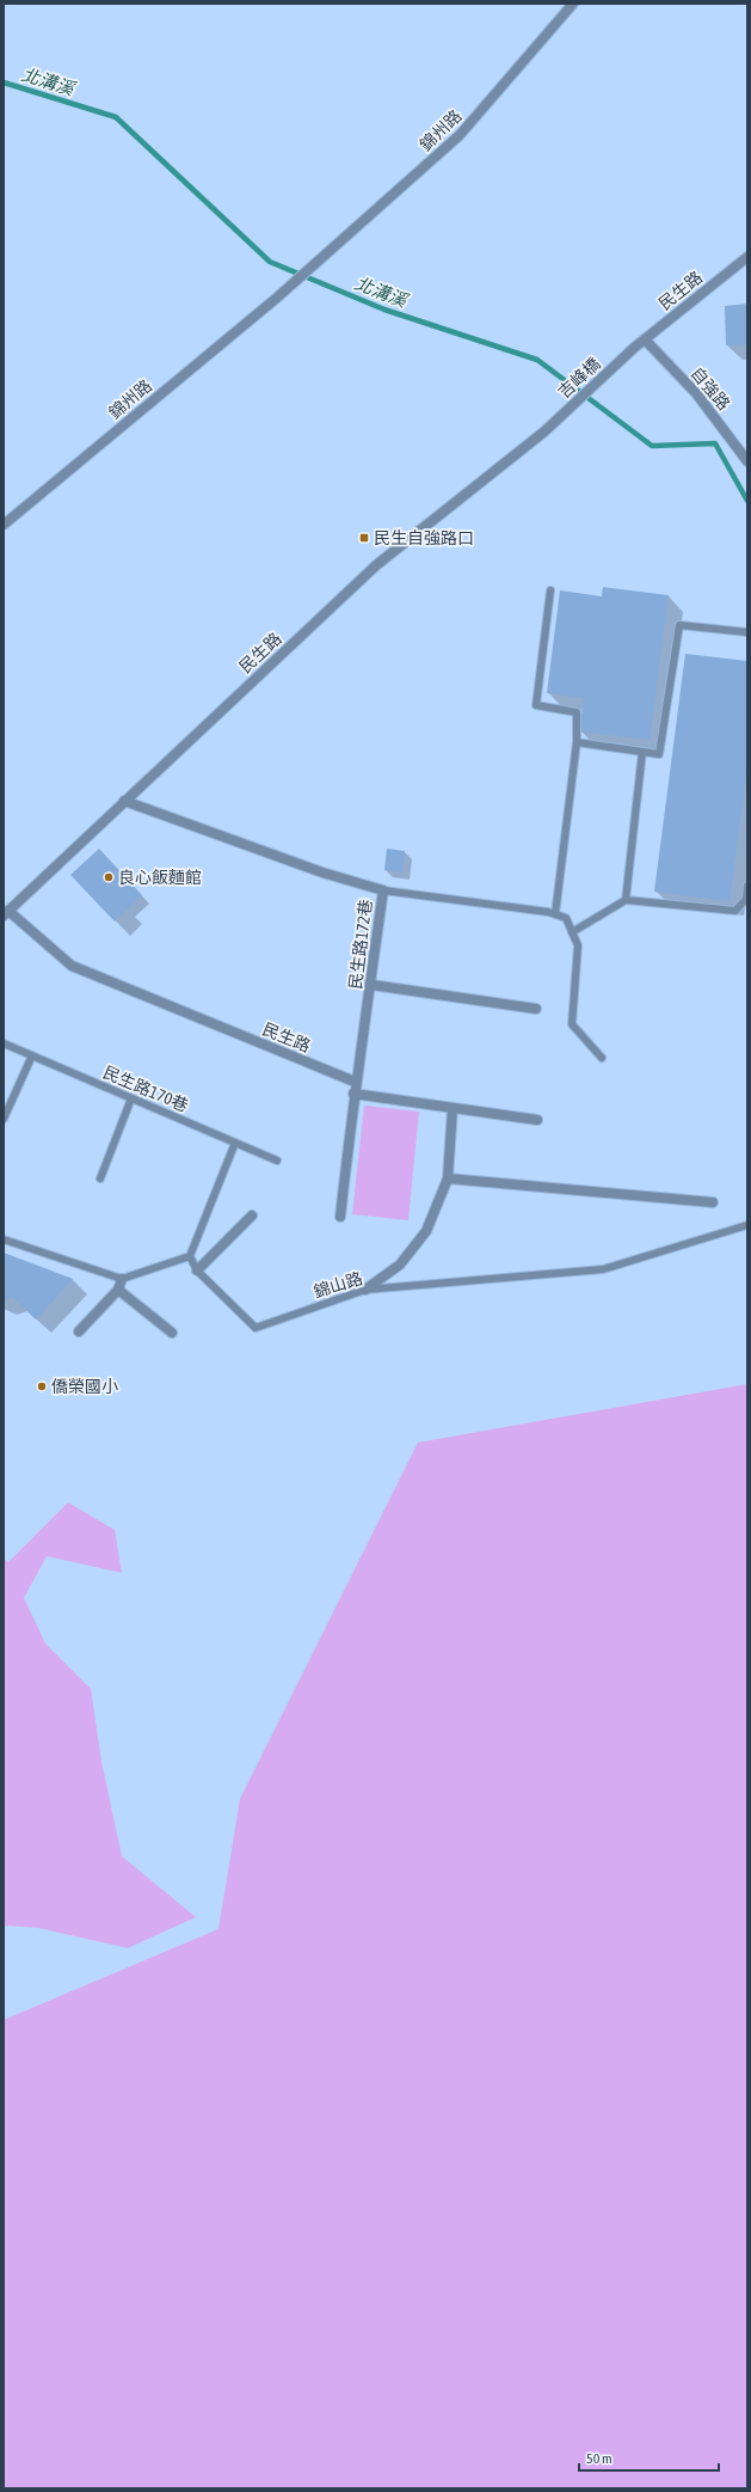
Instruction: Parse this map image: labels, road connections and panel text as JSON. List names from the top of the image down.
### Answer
{
  "streets": {
    "street": [
      "錦州路",
      "民生路",
      "吉峰橋",
      "自強路",
      "民生路172巷"
    ],
    "lane": ["民生路170巷", "錦山路"]
  },
  "crossings": [
    ["民生路", "吉峰橋"],
    ["民生路", "自強路"],
    ["民生路", "民生路172巷"]
  ],
  "water": ["北溝溪"],
  "places": {
    "transit": ["民生自強路口"],
    "other": ["良心飯麵館", "僑榮國小"]
  },
  "scale_bar": "50 m"
}
